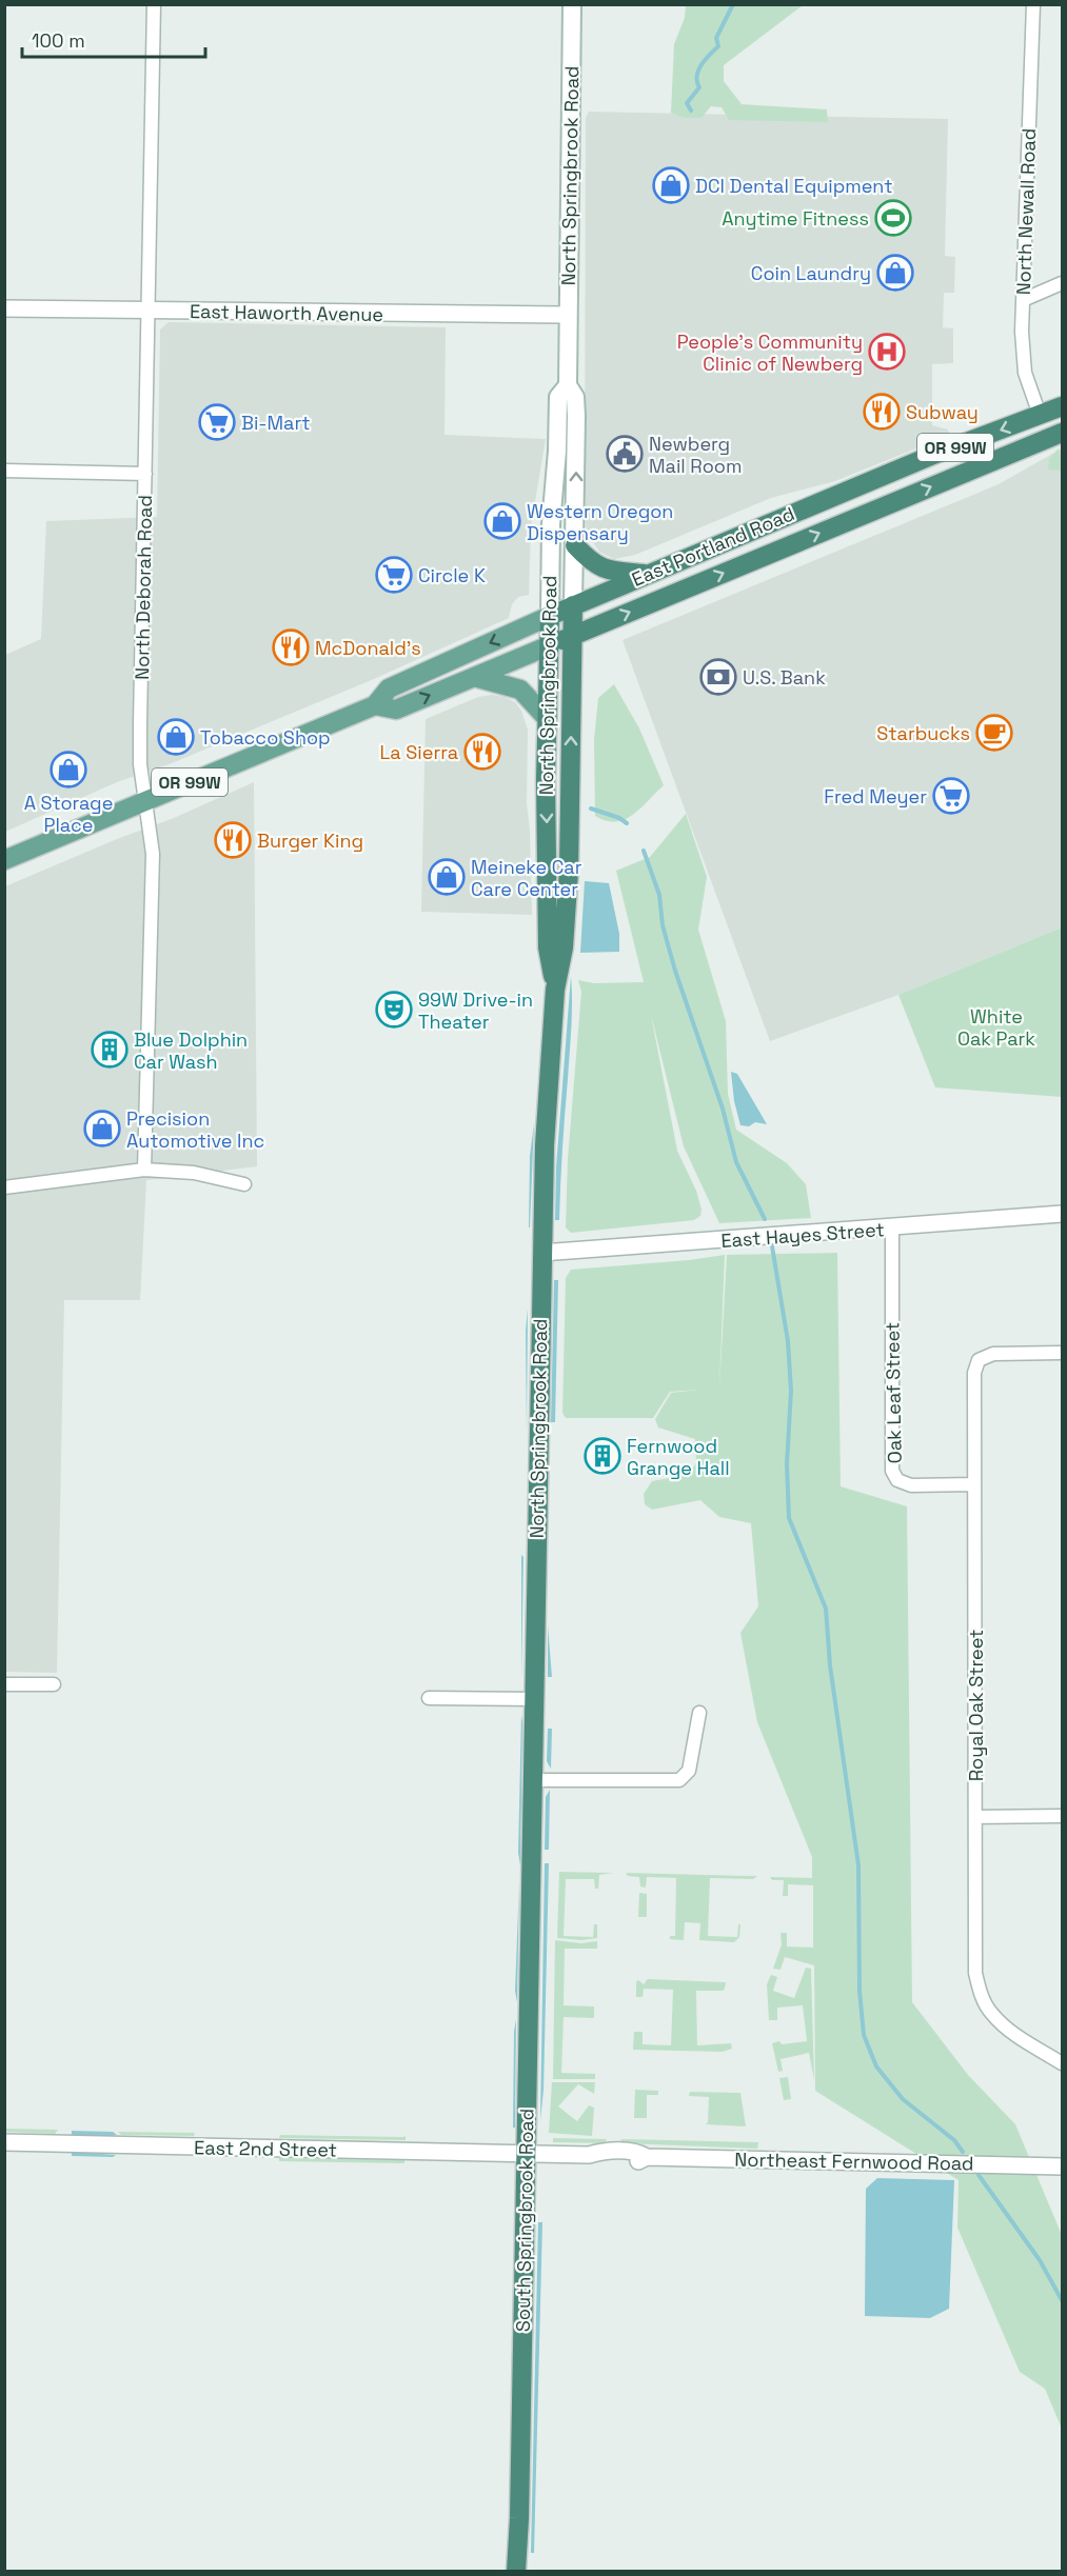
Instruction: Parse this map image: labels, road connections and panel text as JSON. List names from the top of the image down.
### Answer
{
  "streets": {
    "highway": [
      "North Springbrook Road",
      "OR 99W",
      "East Portland Road",
      "South Springbrook Road"
    ],
    "street": [
      "North Newall Road",
      "East Haworth Avenue",
      "North Deborah Road",
      "East Hayes Street",
      "Oak Leaf Street",
      "Royal Oak Street",
      "East 2nd Street",
      "Northeast Fernwood Road"
    ]
  },
  "crossings": [
    ["North Springbrook Road", "East Haworth Avenue"],
    ["North Springbrook Road", "East Portland Road"],
    ["North Springbrook Road", "East Hayes Street"],
    ["North Springbrook Road", "South Springbrook Road"],
    ["North Newall Road", "East Portland Road"],
    ["East Haworth Avenue", "North Deborah Road"],
    ["East Portland Road", "North Deborah Road"],
    ["East Hayes Street", "Oak Leaf Street"],
    ["Oak Leaf Street", "Royal Oak Street"],
    ["East 2nd Street", "Northeast Fernwood Road"],
    ["East 2nd Street", "South Springbrook Road"],
    ["Northeast Fernwood Road", "South Springbrook Road"]
  ],
  "parks": ["White Oak Park"],
  "places": {
    "shop": [
      "DCI Dental Equipment",
      "Coin Laundry",
      "Western Oregon Dispensary",
      "Tobacco Shop",
      "A Storage Place",
      "Meineke Car Care Center",
      "Precision Automotive Inc"
    ],
    "sports": ["Anytime Fitness"],
    "hospital": ["People's Community Clinic of Newberg"],
    "restaurant": [
      "Subway",
      "McDonald's",
      "La Sierra",
      "Burger King"
    ],
    "supermarket": ["Bi-Mart", "Circle K", "Fred Meyer"],
    "public building": ["Newberg Mail Room"],
    "bank": ["U.S. Bank"],
    "cafe": ["Starbucks"],
    "theatre": ["99W Drive-in Theater"],
    "building": ["Blue Dolphin Car Wash", "Fernwood Grange Hall"]
  },
  "scale_bar": "100 m"
}
